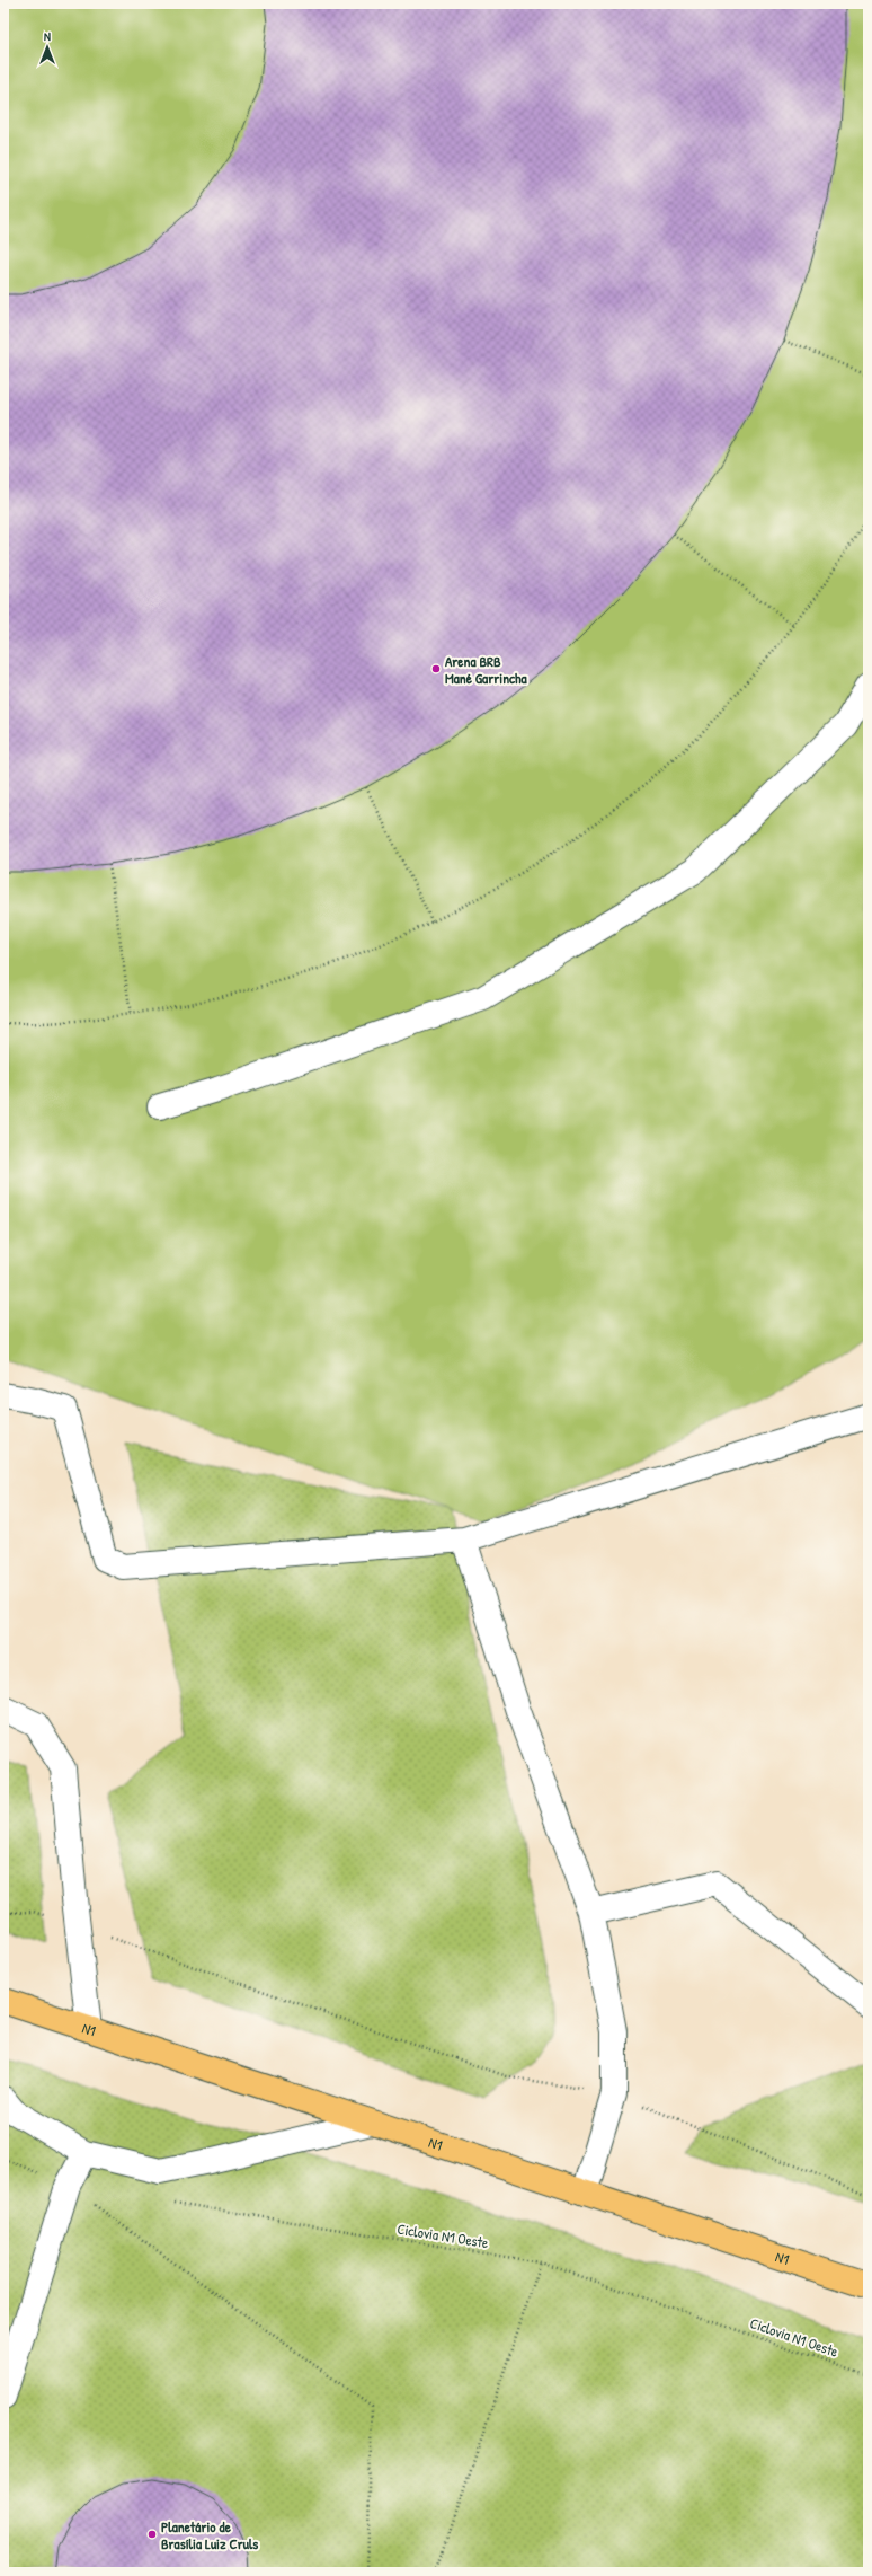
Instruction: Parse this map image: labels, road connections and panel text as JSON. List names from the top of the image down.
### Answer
{
  "streets": {
    "highway": ["N1"],
    "path": ["Ciclovia N1 Oeste"]
  },
  "places": ["Arena BRB Mané Garrincha", "Planetário de Brasília Luiz Cruls"],
  "north": "top"
}
